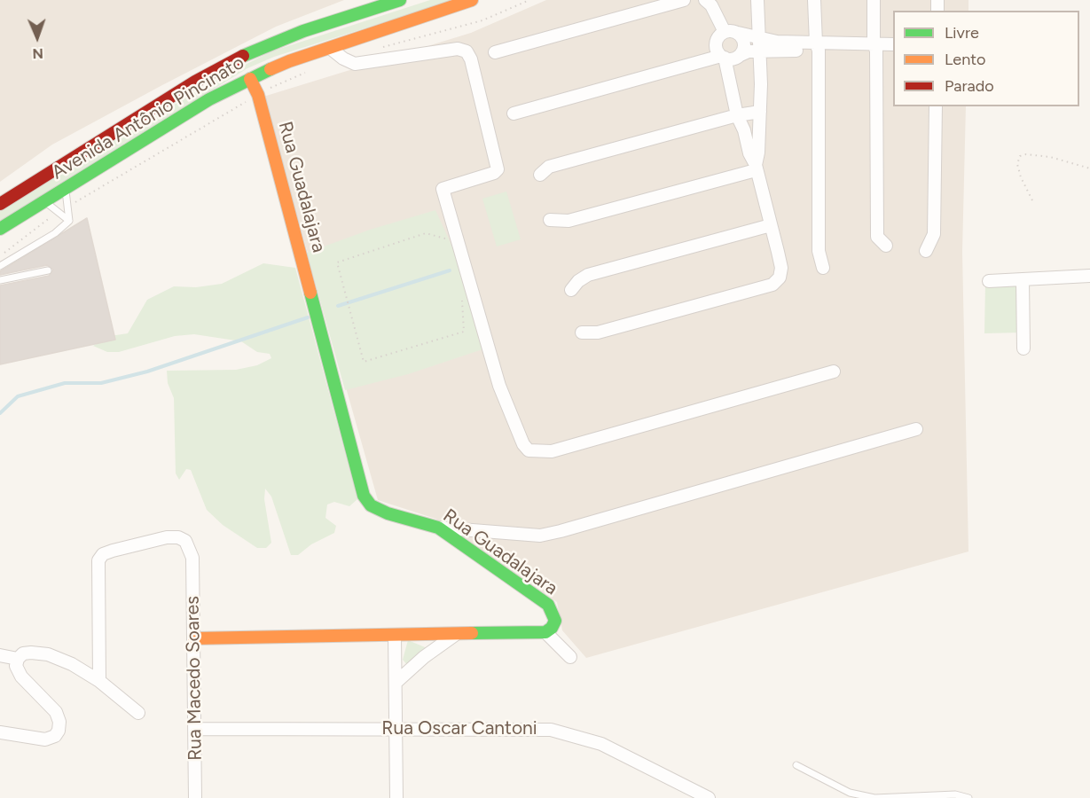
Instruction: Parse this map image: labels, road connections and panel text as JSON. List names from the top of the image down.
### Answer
{
  "streets": {
    "street": [
      "Avenida Antônio Pincinato",
      "Rua Guadalajara",
      "Rua Macedo Soares",
      "Rua Oscar Cantoni"
    ]
  },
  "crossings": [
    ["Avenida Antônio Pincinato", "Rua Guadalajara"],
    ["Rua Macedo Soares", "Rua Oscar Cantoni"]
  ],
  "legend": ["Livre", "Lento", "Parado"],
  "north": "bottom"
}
